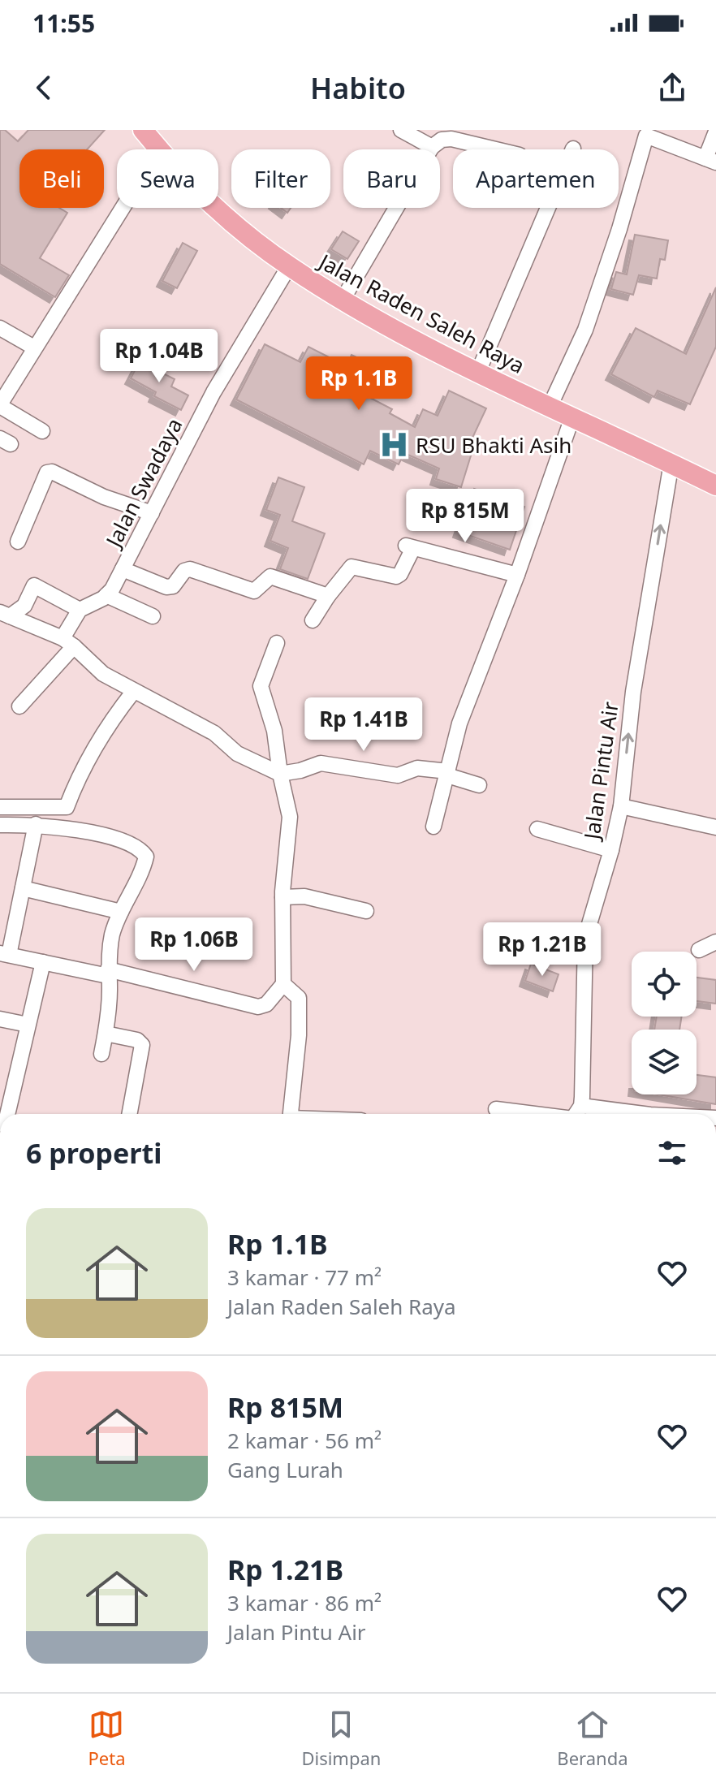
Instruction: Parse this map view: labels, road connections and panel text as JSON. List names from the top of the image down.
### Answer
{
  "streets": {
    "main road": ["Jalan Raden Saleh Raya"],
    "street": ["Jalan Swadaya", "Jalan Pintu Air"]
  },
  "crossings": [
    ["Jalan Raden Saleh Raya", "Jalan Swadaya"],
    ["Jalan Raden Saleh Raya", "Jalan Pintu Air"]
  ],
  "places": {
    "hospital": ["RSU Bhakti Asih"]
  },
  "page": {
    "status": "11:55",
    "header": "Habito",
    "chip": [
      "Beli",
      "Sewa",
      "Filter",
      "Baru",
      "Apartemen"
    ],
    "price": [
      "Rp 1.04B",
      "Rp 1.1B",
      "Rp 815M",
      "Rp 1.41B",
      "Rp 1.06B",
      "Rp 1.21B"
    ],
    "heading": "6 properti",
    "list": [
      {
        "name": "Rp 1.1B",
        "note": "3 kamar · 77 m² · Jalan Raden Saleh Raya"
      },
      {
        "name": "Rp 815M",
        "note": "2 kamar · 56 m² · Gang Lurah"
      },
      {
        "name": "Rp 1.21B",
        "note": "3 kamar · 86 m² · Jalan Pintu Air"
      }
    ],
    "tabs": ["Peta", "Disimpan", "Beranda"]
  }
}
